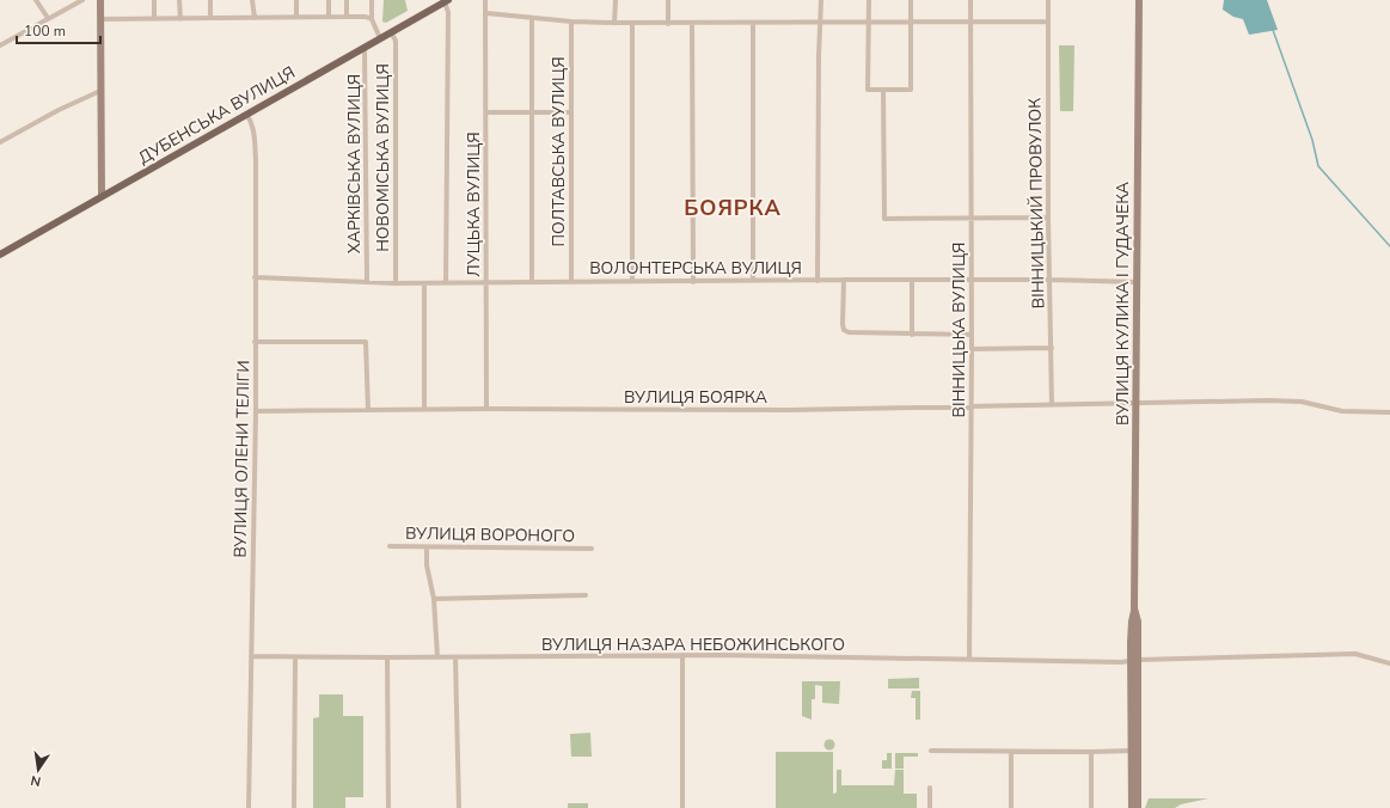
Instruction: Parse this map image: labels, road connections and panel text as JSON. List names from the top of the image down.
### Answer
{
  "streets": {
    "main road": ["ДУБЕНСЬКА ВУЛИЦЯ", "ВУЛИЦЯ КУЛИКА І ГУДАЧЕКА"],
    "street": [
      "ПОЛТАВСЬКА ВУЛИЦЯ",
      "НОВОМІСЬКА ВУЛИЦЯ",
      "ХАРКІВСЬКА ВУЛИЦЯ",
      "ВІННИЦЬКИЙ ПРОВУЛОК",
      "ЛУЦЬКА ВУЛИЦЯ",
      "ВОЛОНТЕРСЬКА ВУЛИЦЯ",
      "ВІННИЦЬКА ВУЛИЦЯ",
      "ВУЛИЦЯ БОЯРКА",
      "ВУЛИЦЯ ОЛЕНИ ТЕЛІГИ",
      "ВУЛИЦЯ ВОРОНОГО",
      "ВУЛИЦЯ НАЗАРА НЕБОЖИНСЬКОГО"
    ]
  },
  "crossings": [
    ["ДУБЕНСЬКА ВУЛИЦЯ", "НОВОМІСЬКА ВУЛИЦЯ"],
    ["ДУБЕНСЬКА ВУЛИЦЯ", "ХАРКІВСЬКА ВУЛИЦЯ"],
    ["ДУБЕНСЬКА ВУЛИЦЯ", "ВУЛИЦЯ ОЛЕНИ ТЕЛІГИ"],
    ["ПОЛТАВСЬКА ВУЛИЦЯ", "ВОЛОНТЕРСЬКА ВУЛИЦЯ"],
    ["НОВОМІСЬКА ВУЛИЦЯ", "ВОЛОНТЕРСЬКА ВУЛИЦЯ"],
    ["ХАРКІВСЬКА ВУЛИЦЯ", "ВОЛОНТЕРСЬКА ВУЛИЦЯ"],
    ["ВІННИЦЬКИЙ ПРОВУЛОК", "ВОЛОНТЕРСЬКА ВУЛИЦЯ"],
    ["ВІННИЦЬКИЙ ПРОВУЛОК", "ВУЛИЦЯ БОЯРКА"],
    ["ЛУЦЬКА ВУЛИЦЯ", "ВОЛОНТЕРСЬКА ВУЛИЦЯ"],
    ["ЛУЦЬКА ВУЛИЦЯ", "ВУЛИЦЯ БОЯРКА"],
    ["ВОЛОНТЕРСЬКА ВУЛИЦЯ", "ВУЛИЦЯ КУЛИКА І ГУДАЧЕКА"],
    ["ВОЛОНТЕРСЬКА ВУЛИЦЯ", "ВІННИЦЬКА ВУЛИЦЯ"],
    ["ВОЛОНТЕРСЬКА ВУЛИЦЯ", "ВУЛИЦЯ ОЛЕНИ ТЕЛІГИ"],
    ["ВУЛИЦЯ КУЛИКА І ГУДАЧЕКА", "ВУЛИЦЯ БОЯРКА"],
    ["ВУЛИЦЯ КУЛИКА І ГУДАЧЕКА", "ВУЛИЦЯ НАЗАРА НЕБОЖИНСЬКОГО"],
    ["ВІННИЦЬКА ВУЛИЦЯ", "ВУЛИЦЯ БОЯРКА"],
    ["ВІННИЦЬКА ВУЛИЦЯ", "ВУЛИЦЯ НАЗАРА НЕБОЖИНСЬКОГО"],
    ["ВУЛИЦЯ БОЯРКА", "ВУЛИЦЯ ОЛЕНИ ТЕЛІГИ"],
    ["ВУЛИЦЯ ОЛЕНИ ТЕЛІГИ", "ВУЛИЦЯ НАЗАРА НЕБОЖИНСЬКОГО"]
  ],
  "districts": ["БОЯРКА"],
  "scale_bar": "100 m",
  "north": "bottom"
}
